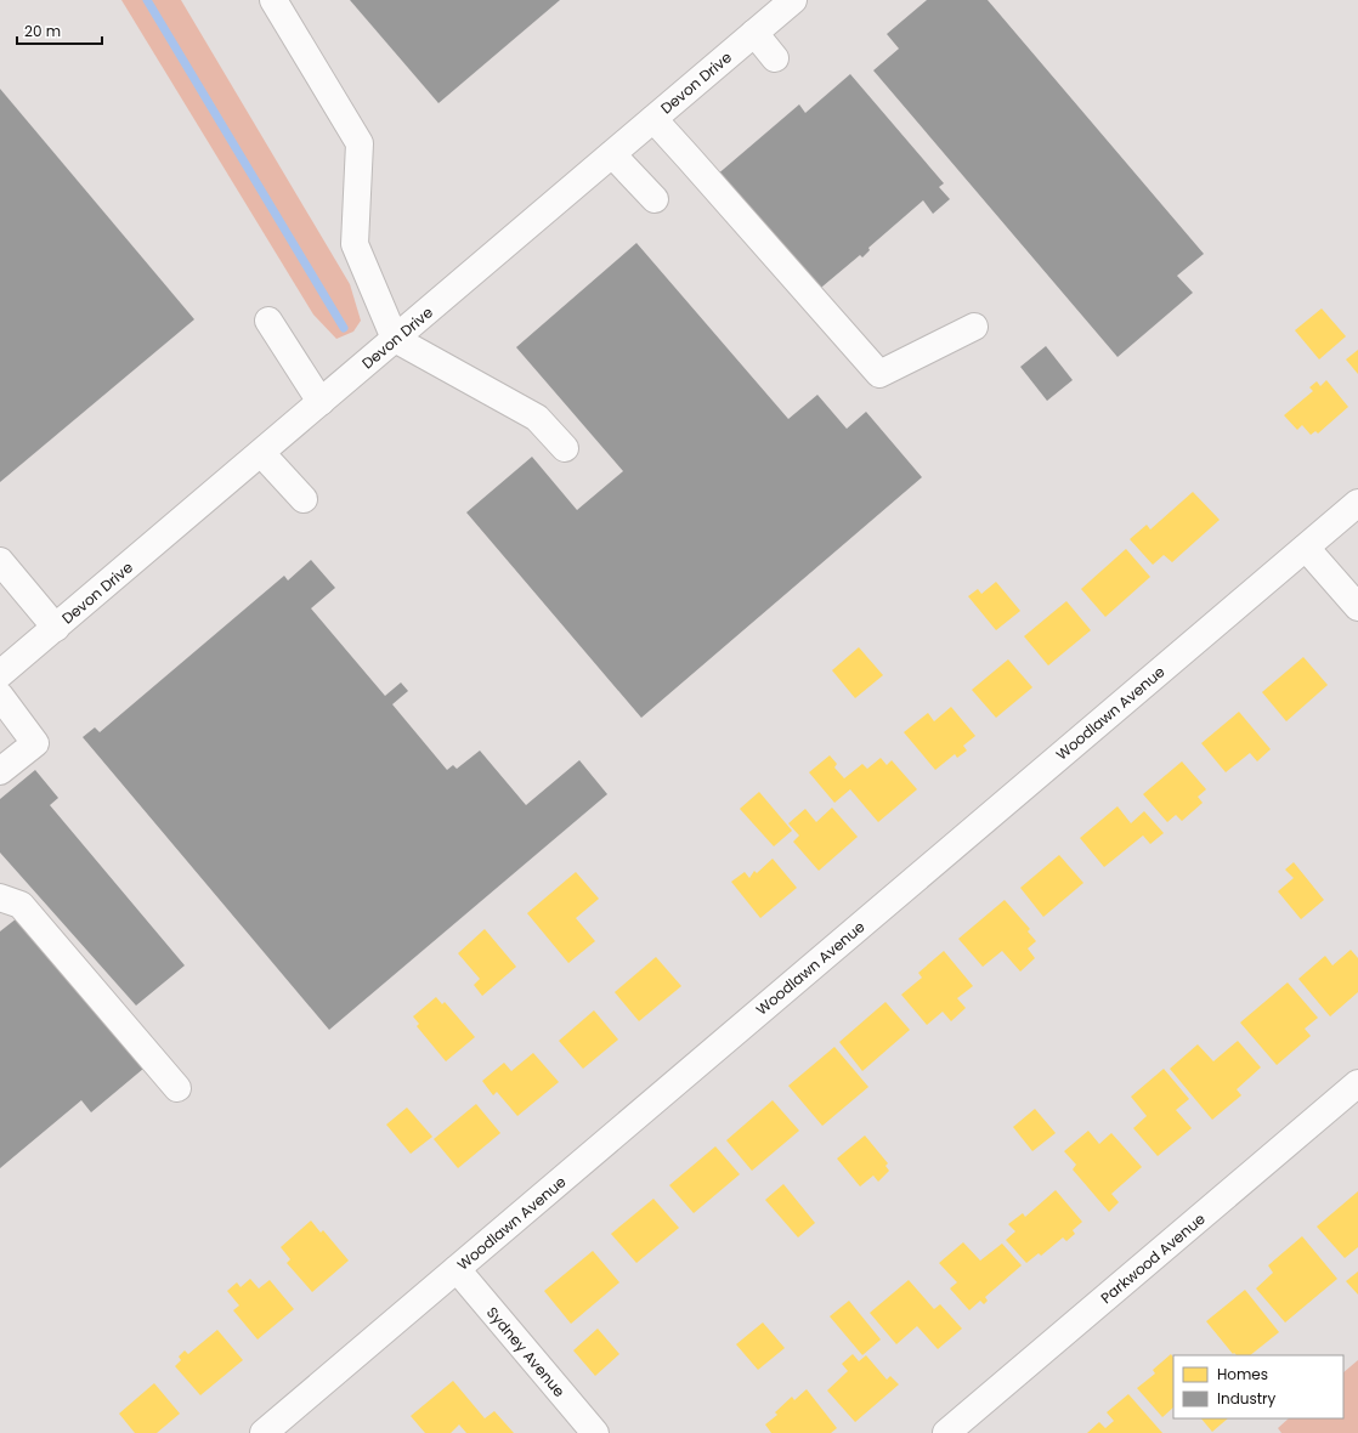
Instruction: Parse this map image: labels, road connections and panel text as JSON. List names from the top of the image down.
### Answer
{
  "streets": {
    "street": [
      "Devon Drive",
      "Woodlawn Avenue",
      "Parkwood Avenue",
      "Sydney Avenue"
    ]
  },
  "crossings": [
    ["Woodlawn Avenue", "Sydney Avenue"]
  ],
  "legend": ["Homes", "Industry"],
  "scale_bar": "20 m"
}
